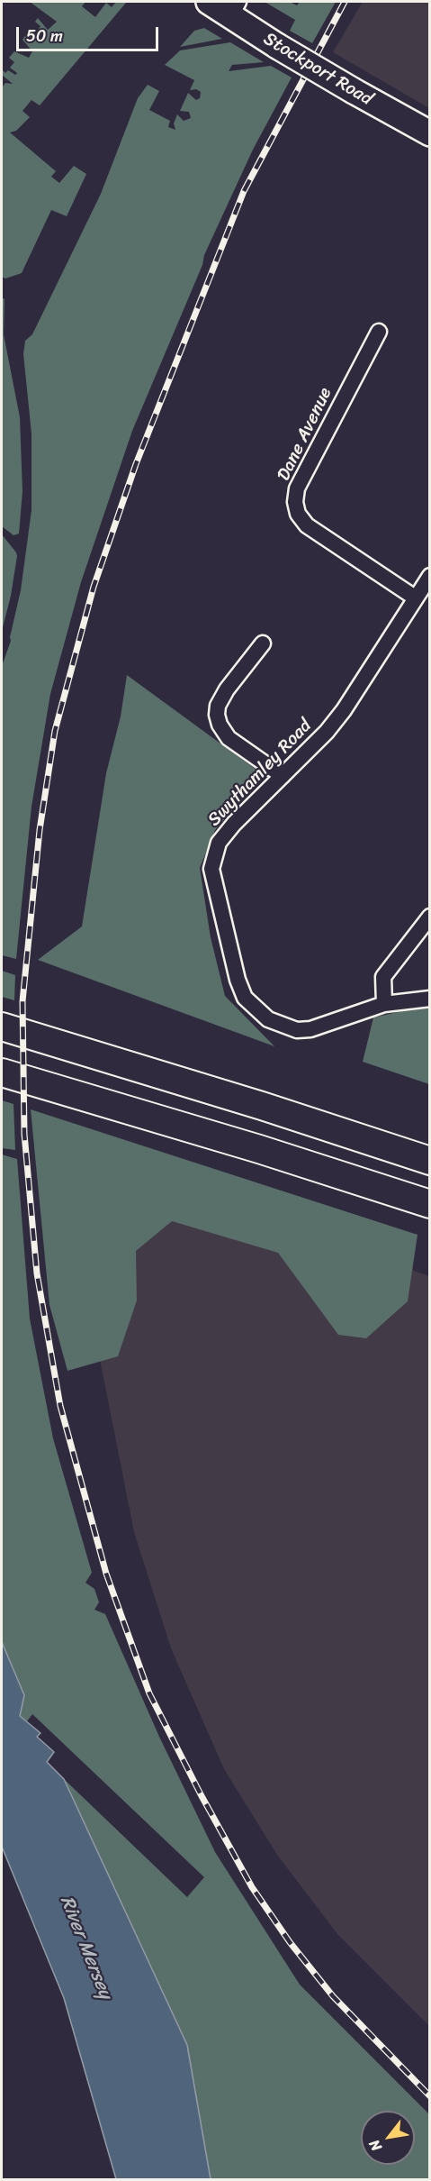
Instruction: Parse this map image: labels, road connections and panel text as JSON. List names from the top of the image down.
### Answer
{
  "streets": {
    "main road": ["Stockport Road"],
    "street": ["Dane Avenue", "Swythamley Road"]
  },
  "crossings": [
    ["Dane Avenue", "Swythamley Road"]
  ],
  "water": ["River Mersey"],
  "scale_bar": "50 m",
  "north": "bottom left"
}
